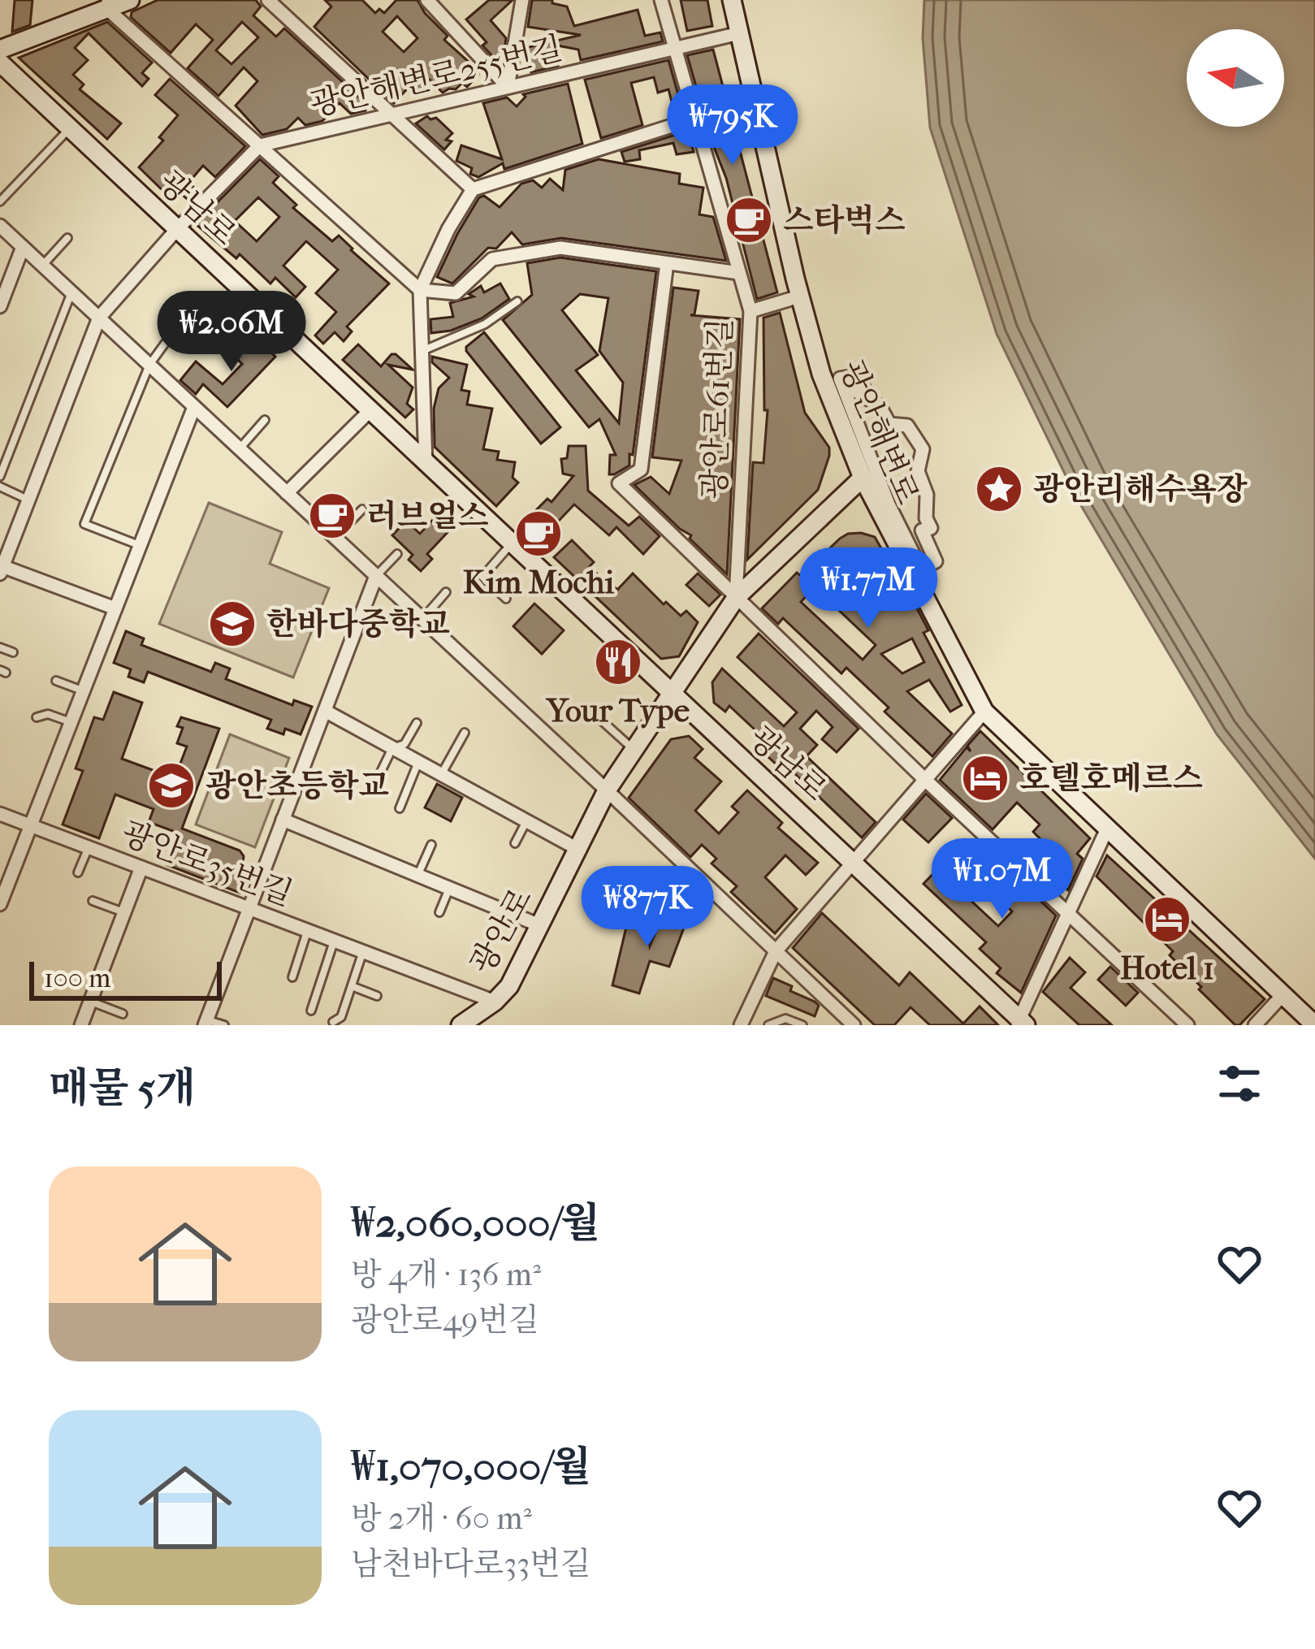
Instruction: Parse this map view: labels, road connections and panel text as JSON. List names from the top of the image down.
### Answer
{
  "streets": {
    "main road": ["광남로", "광안해변로", "광안로"],
    "street": ["광안해변로255번길", "광안로61번길", "광안로35번길"]
  },
  "crossings": [
    ["광안해변로255번길", "광안로61번길"],
    ["광안해변로255번길", "광안해변로"],
    ["광남로", "광안로"],
    ["광안로61번길", "광안로"],
    ["광안해변로", "광안로"],
    ["광안로35번길", "광안로"]
  ],
  "places": {
    "cafe": ["스타벅스", "러브얼스", "Kim Mochi"],
    "place": ["광안리해수욕장"],
    "school or university": ["한바다중학교", "광안초등학교"],
    "restaurant": ["Your Type"],
    "hotel": ["호텔호메르스", "Hotel 1"]
  },
  "scale_bar": "100 m",
  "north": "left",
  "page": {
    "price": [
      "₩795K",
      "₩2.06M",
      "₩1.77M",
      "₩1.07M",
      "₩877K"
    ],
    "scale": "100 m",
    "heading": "매물 5개",
    "list": [
      {
        "name": "₩2,060,000/월",
        "note": "방 4개 · 136 m² · 광안로49번길"
      },
      {
        "name": "₩1,070,000/월",
        "note": "방 2개 · 60 m² · 남천바다로33번길"
      }
    ]
  }
}
